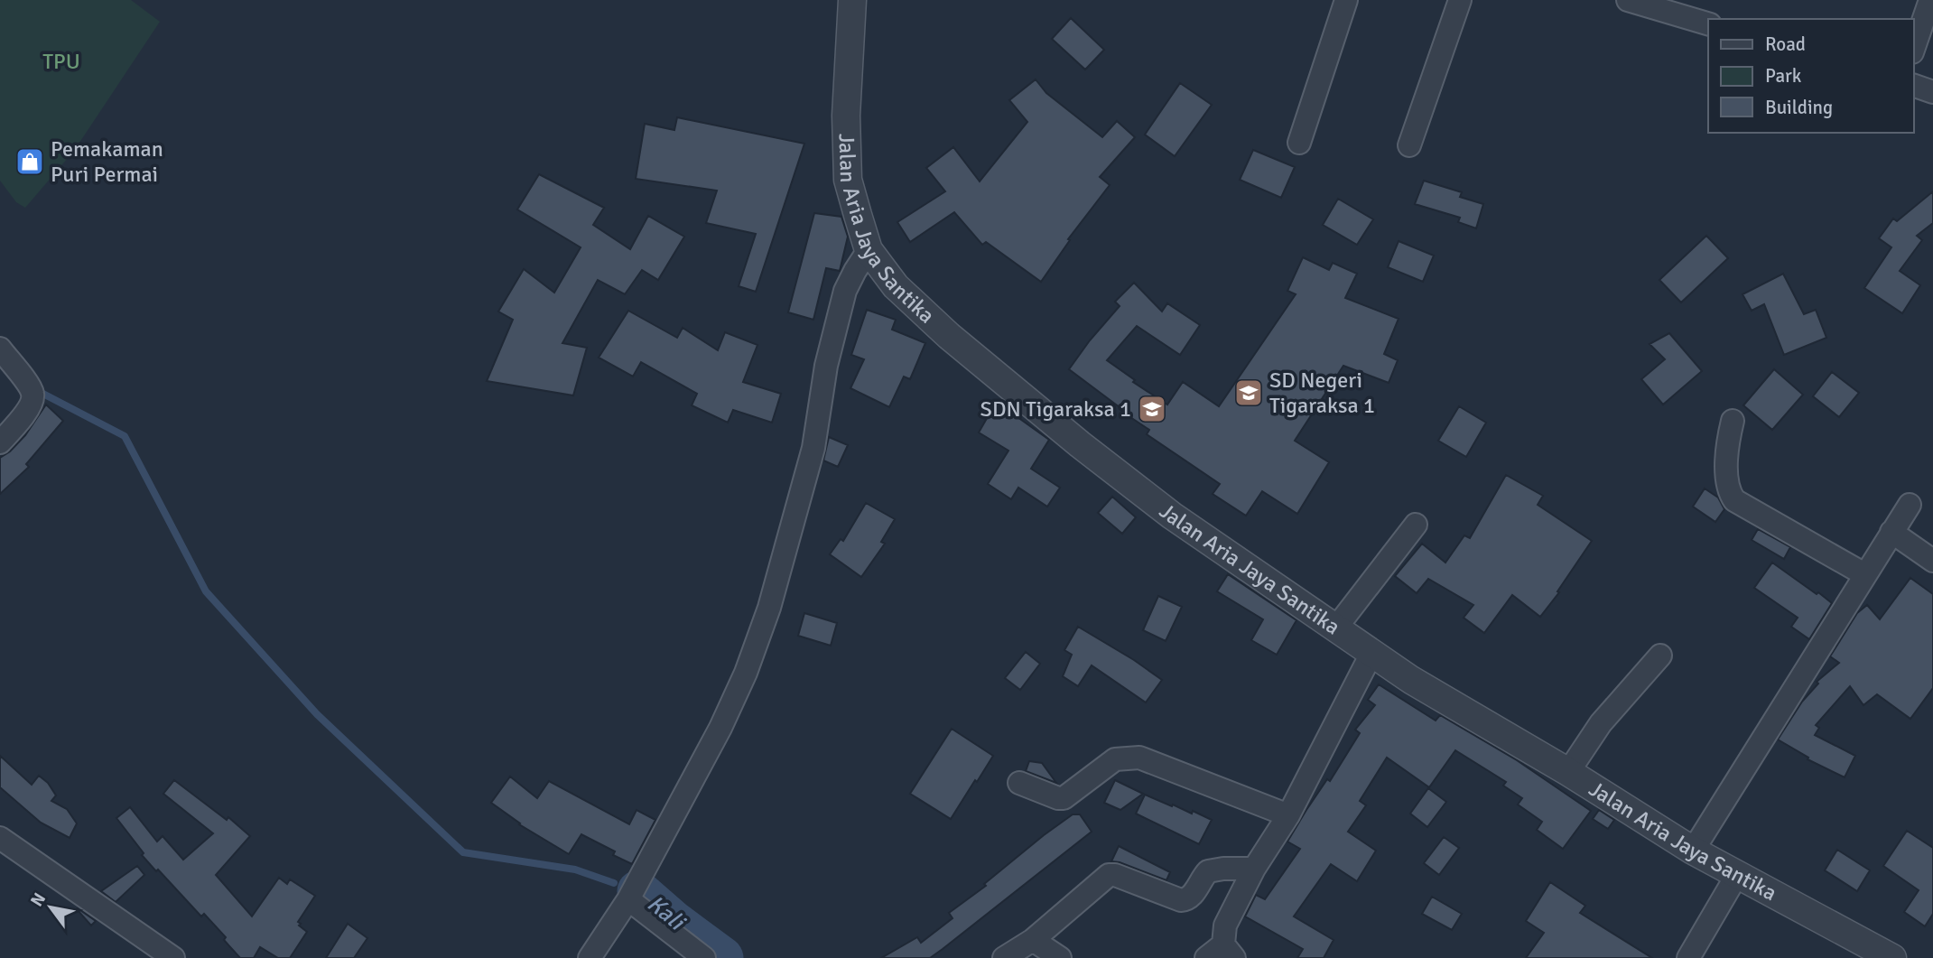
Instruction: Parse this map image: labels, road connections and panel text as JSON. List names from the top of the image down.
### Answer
{
  "streets": {
    "street": ["Jalan Aria Jaya Santika"]
  },
  "water": ["Kali"],
  "parks": ["TPU"],
  "places": {
    "shop": ["Pemakaman Puri Permai"],
    "school or university": ["SD Negeri Tigaraksa 1", "SDN Tigaraksa 1"]
  },
  "legend": ["Road", "Park", "Building"],
  "north": "top left"
}
